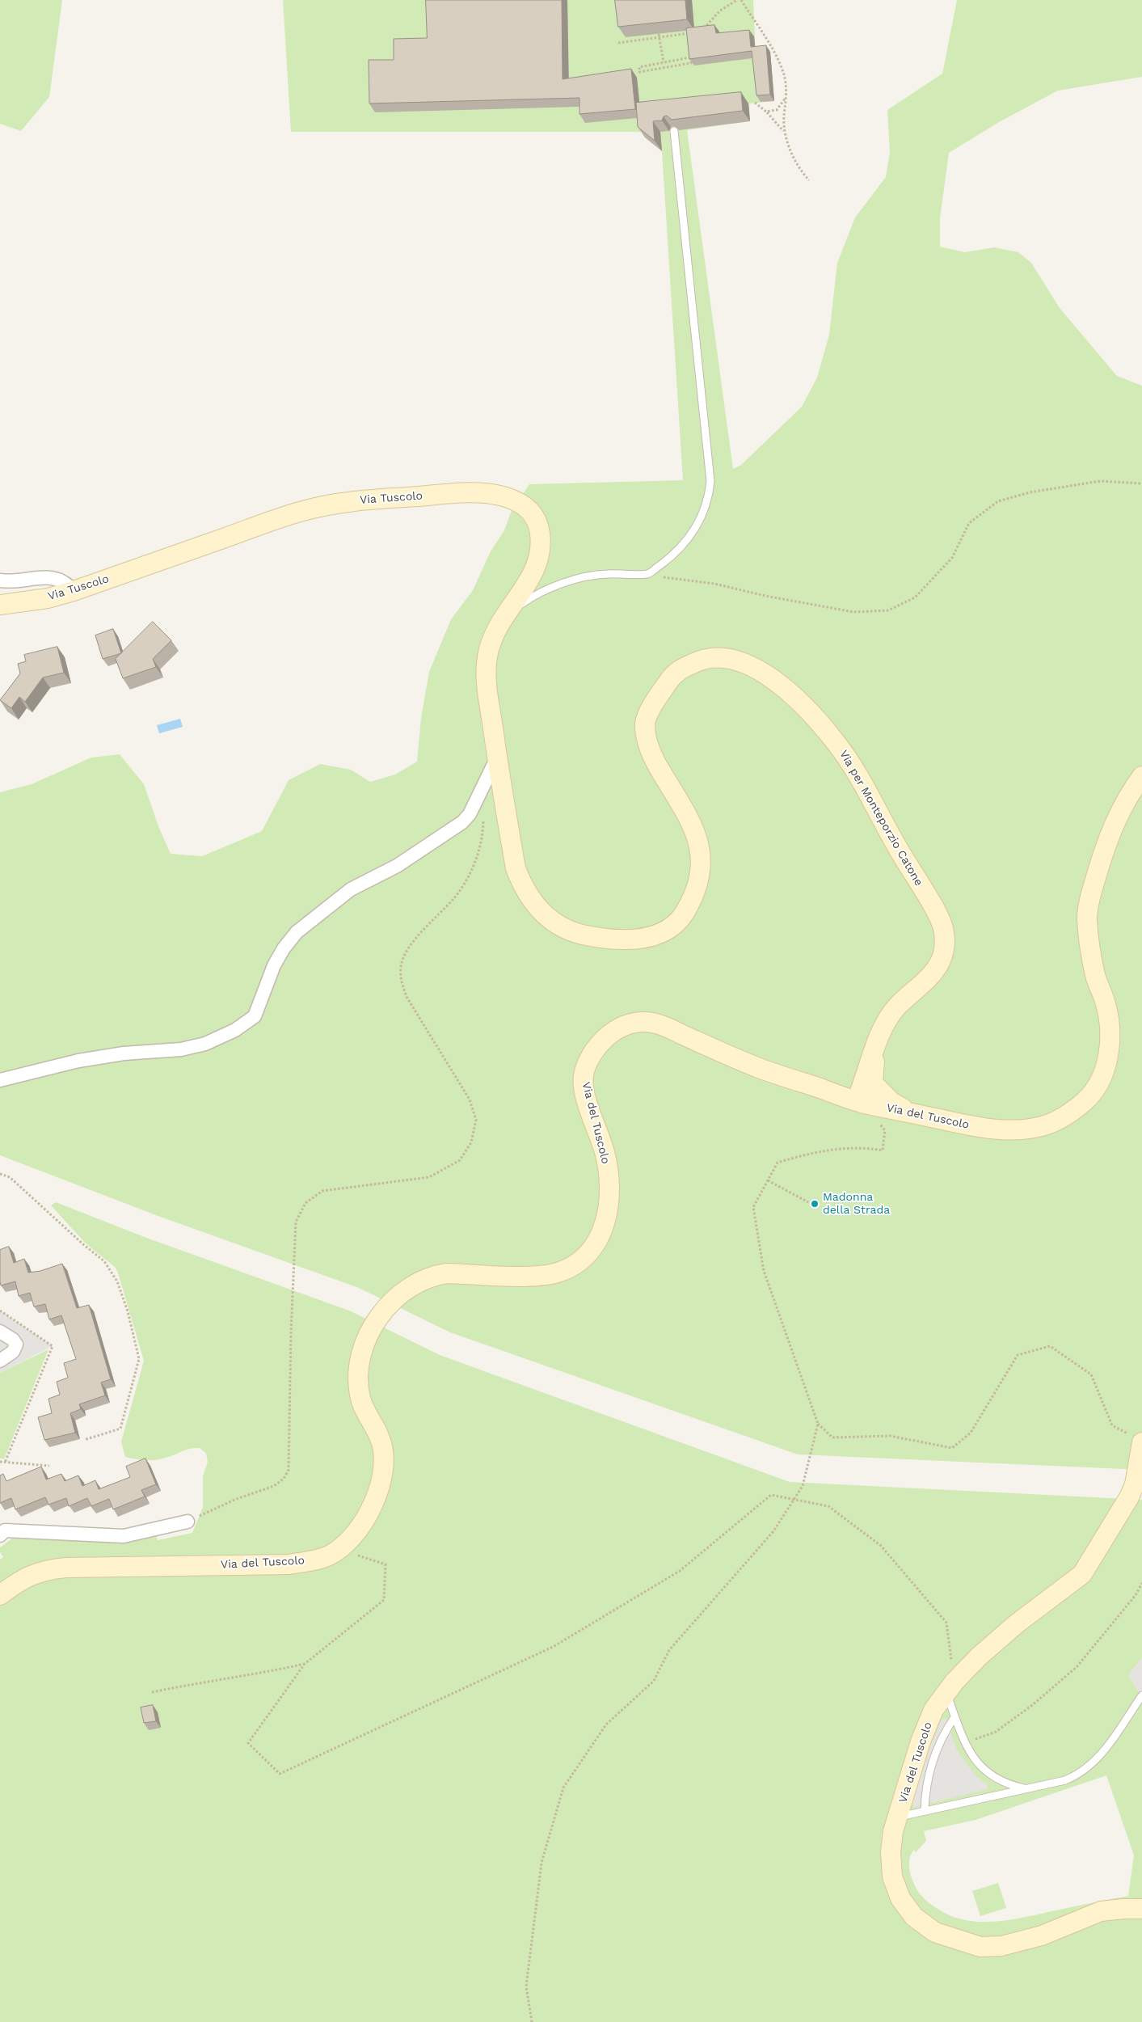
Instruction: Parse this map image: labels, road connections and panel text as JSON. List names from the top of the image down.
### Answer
{
  "streets": {
    "street": ["Via Tuscolo", "Via per Monteporzio Catone", "Via del Tuscolo"]
  },
  "crossings": [
    ["Via Tuscolo", "Via per Monteporzio Catone"]
  ],
  "places": ["Madonna della Strada"]
}
